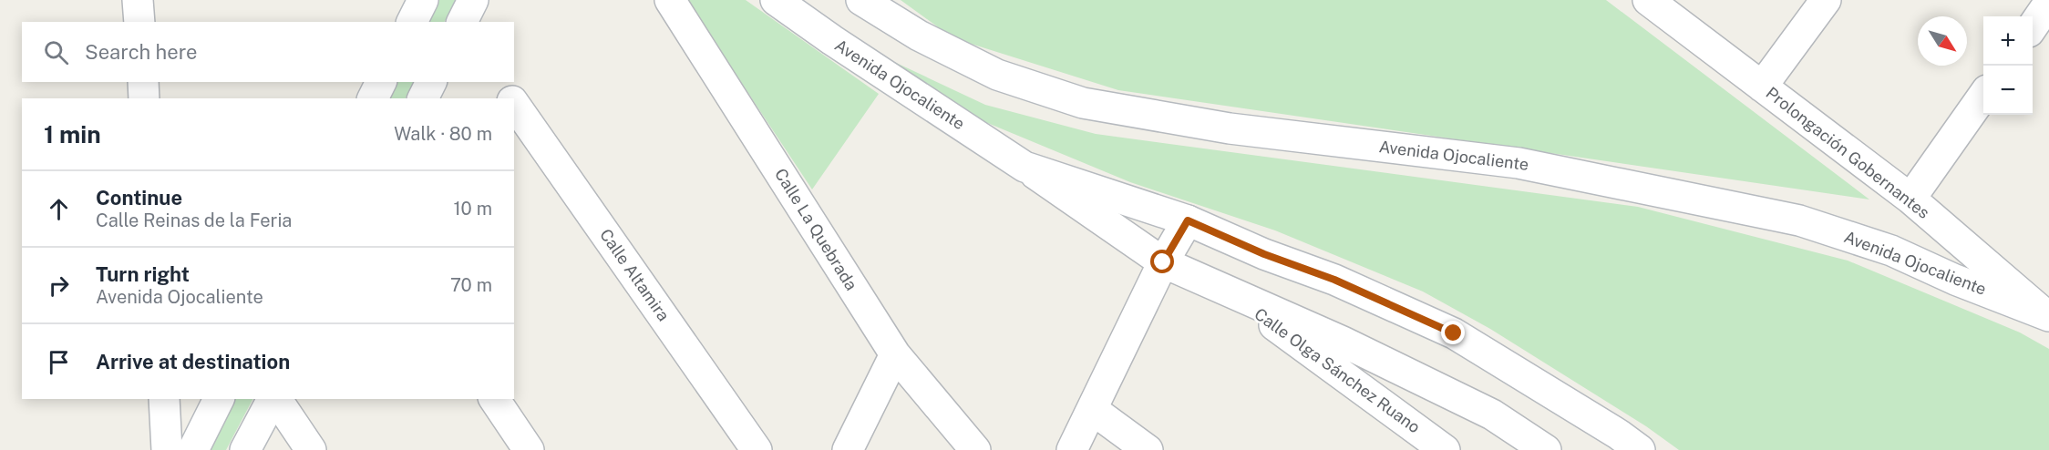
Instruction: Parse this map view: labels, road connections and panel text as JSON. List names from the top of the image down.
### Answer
{
  "streets": {
    "street": [
      "Avenida Ojocaliente",
      "Prolongación Gobernantes",
      "Calle La Quebrada",
      "Calle Altamira",
      "Calle Olga Sánchez Ruano"
    ]
  },
  "crossings": [
    ["Avenida Ojocaliente", "Prolongación Gobernantes"],
    ["Avenida Ojocaliente", "Calle Olga Sánchez Ruano"]
  ],
  "north": "bottom right",
  "page": {
    "map_buttons": ["+", "−"],
    "search": "Search here",
    "heading": ["1 min", "Walk · 80 m"],
    "list": [
      ["Continue", "Calle Reinas de la Feria", "10 m"],
      ["Turn right", "Avenida Ojocaliente", "70 m"],
      "Arrive at destination"
    ]
  }
}
